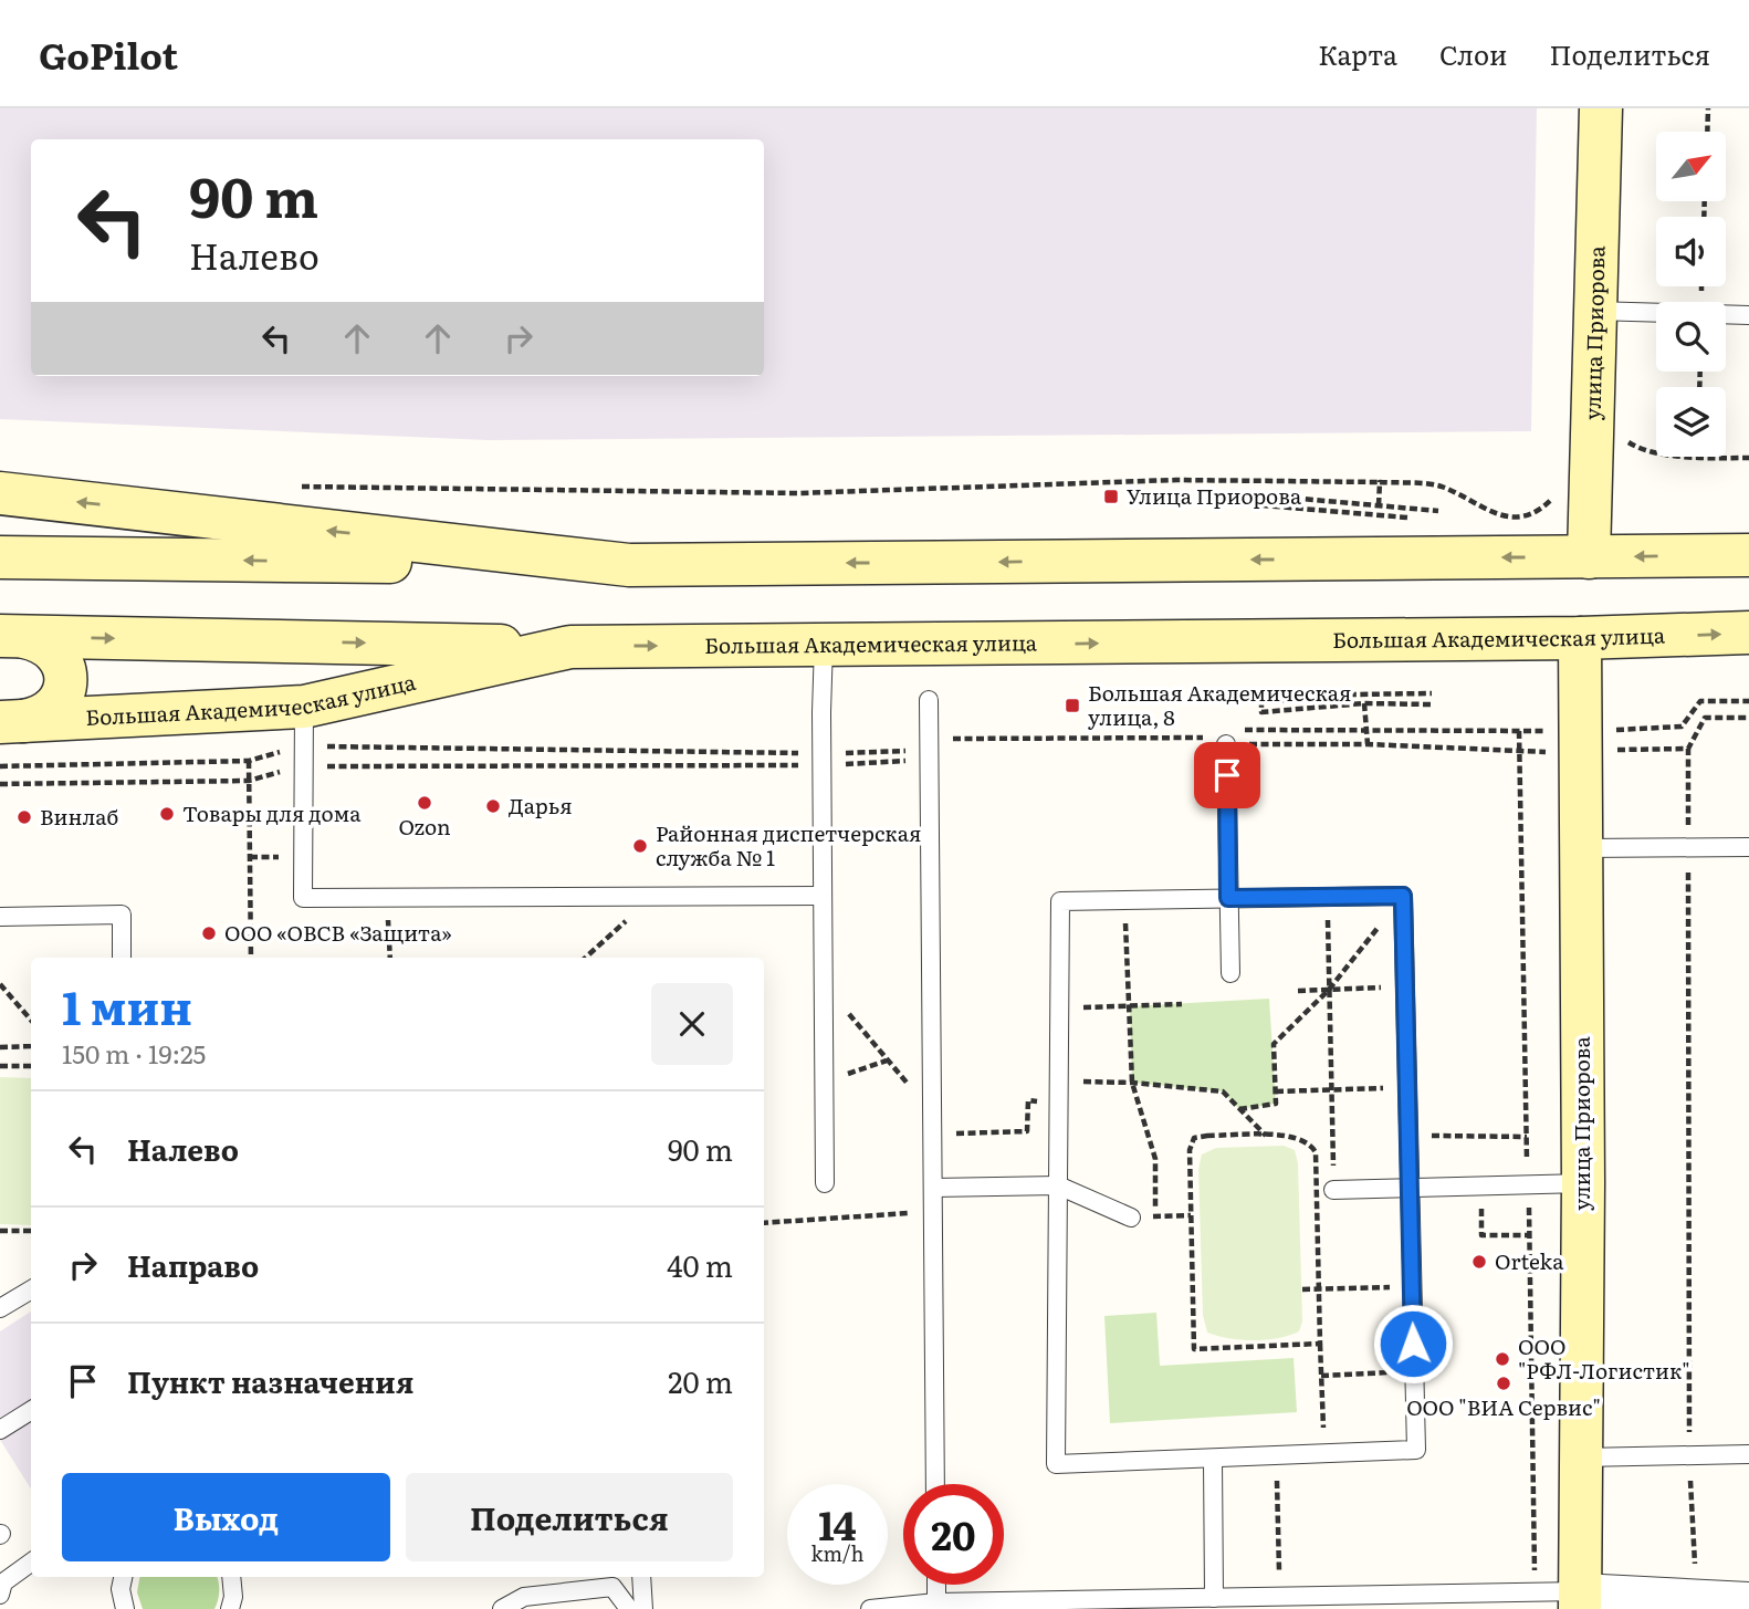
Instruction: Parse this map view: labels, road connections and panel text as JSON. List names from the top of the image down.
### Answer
{
  "streets": {
    "main road": ["улица Приорова", "Большая Академическая улица"]
  },
  "crossings": [
    ["улица Приорова", "Большая Академическая улица"]
  ],
  "places": {
    "transit": ["Улица Приорова", "Большая Академическая улица, 8"],
    "other": [
      "Ozon",
      "Дарья",
      "Товары для дома",
      "Винлаб",
      "Районная диспетчерская служба № 1",
      "ООО «ОВСВ «Защита»",
      "Orteka",
      "ООО \"РФЛ-Логистик\"",
      "ООО \"ВИА Сервис\""
    ]
  },
  "north": "top right",
  "page": {
    "header": "GoPilot",
    "nav": ["Карта", "Слои", "Поделиться"],
    "turn": ["90 m", "Налево"],
    "heading": ["1 мин", "150 m · 19:25"],
    "list": [
      {
        "name": "Налево",
        "value": "90 m"
      },
      {
        "name": "Направо",
        "value": "40 m"
      },
      {
        "name": "Пункт назначения",
        "value": "20 m"
      }
    ],
    "buttons": ["Выход", "Поделиться"],
    "speed": "14 km/h",
    "limit": "20"
  }
}
